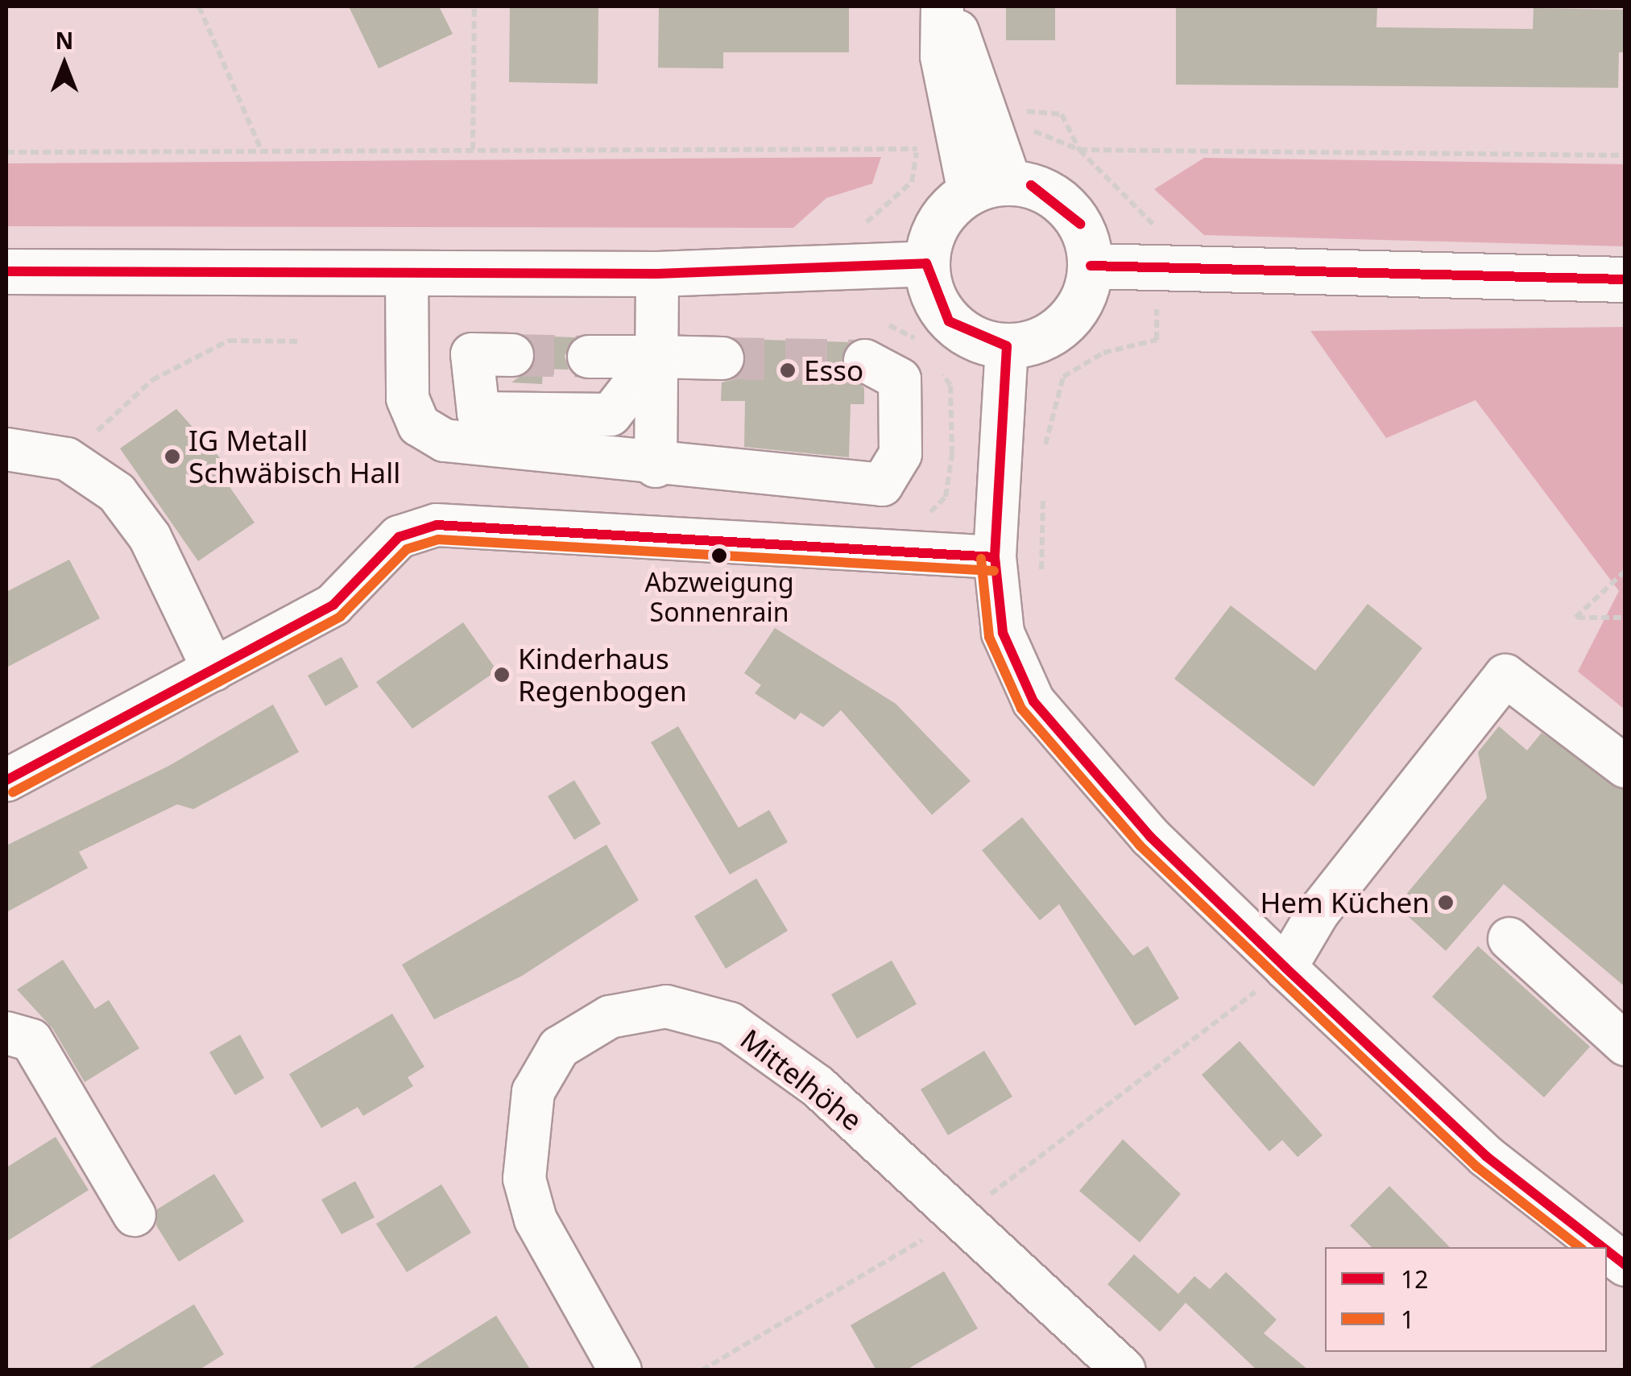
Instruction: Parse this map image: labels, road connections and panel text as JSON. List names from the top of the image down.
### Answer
{
  "streets": {
    "street": ["Mittelhöhe"]
  },
  "places": [
    "Esso",
    "IG Metall Schwäbisch Hall",
    "Abzweigung Sonnenrain",
    "Kinderhaus Regenbogen",
    "Hem Küchen"
  ],
  "lines": ["transit line 12", "transit line 1"],
  "legend": ["12", "1"],
  "north": "top"
}
